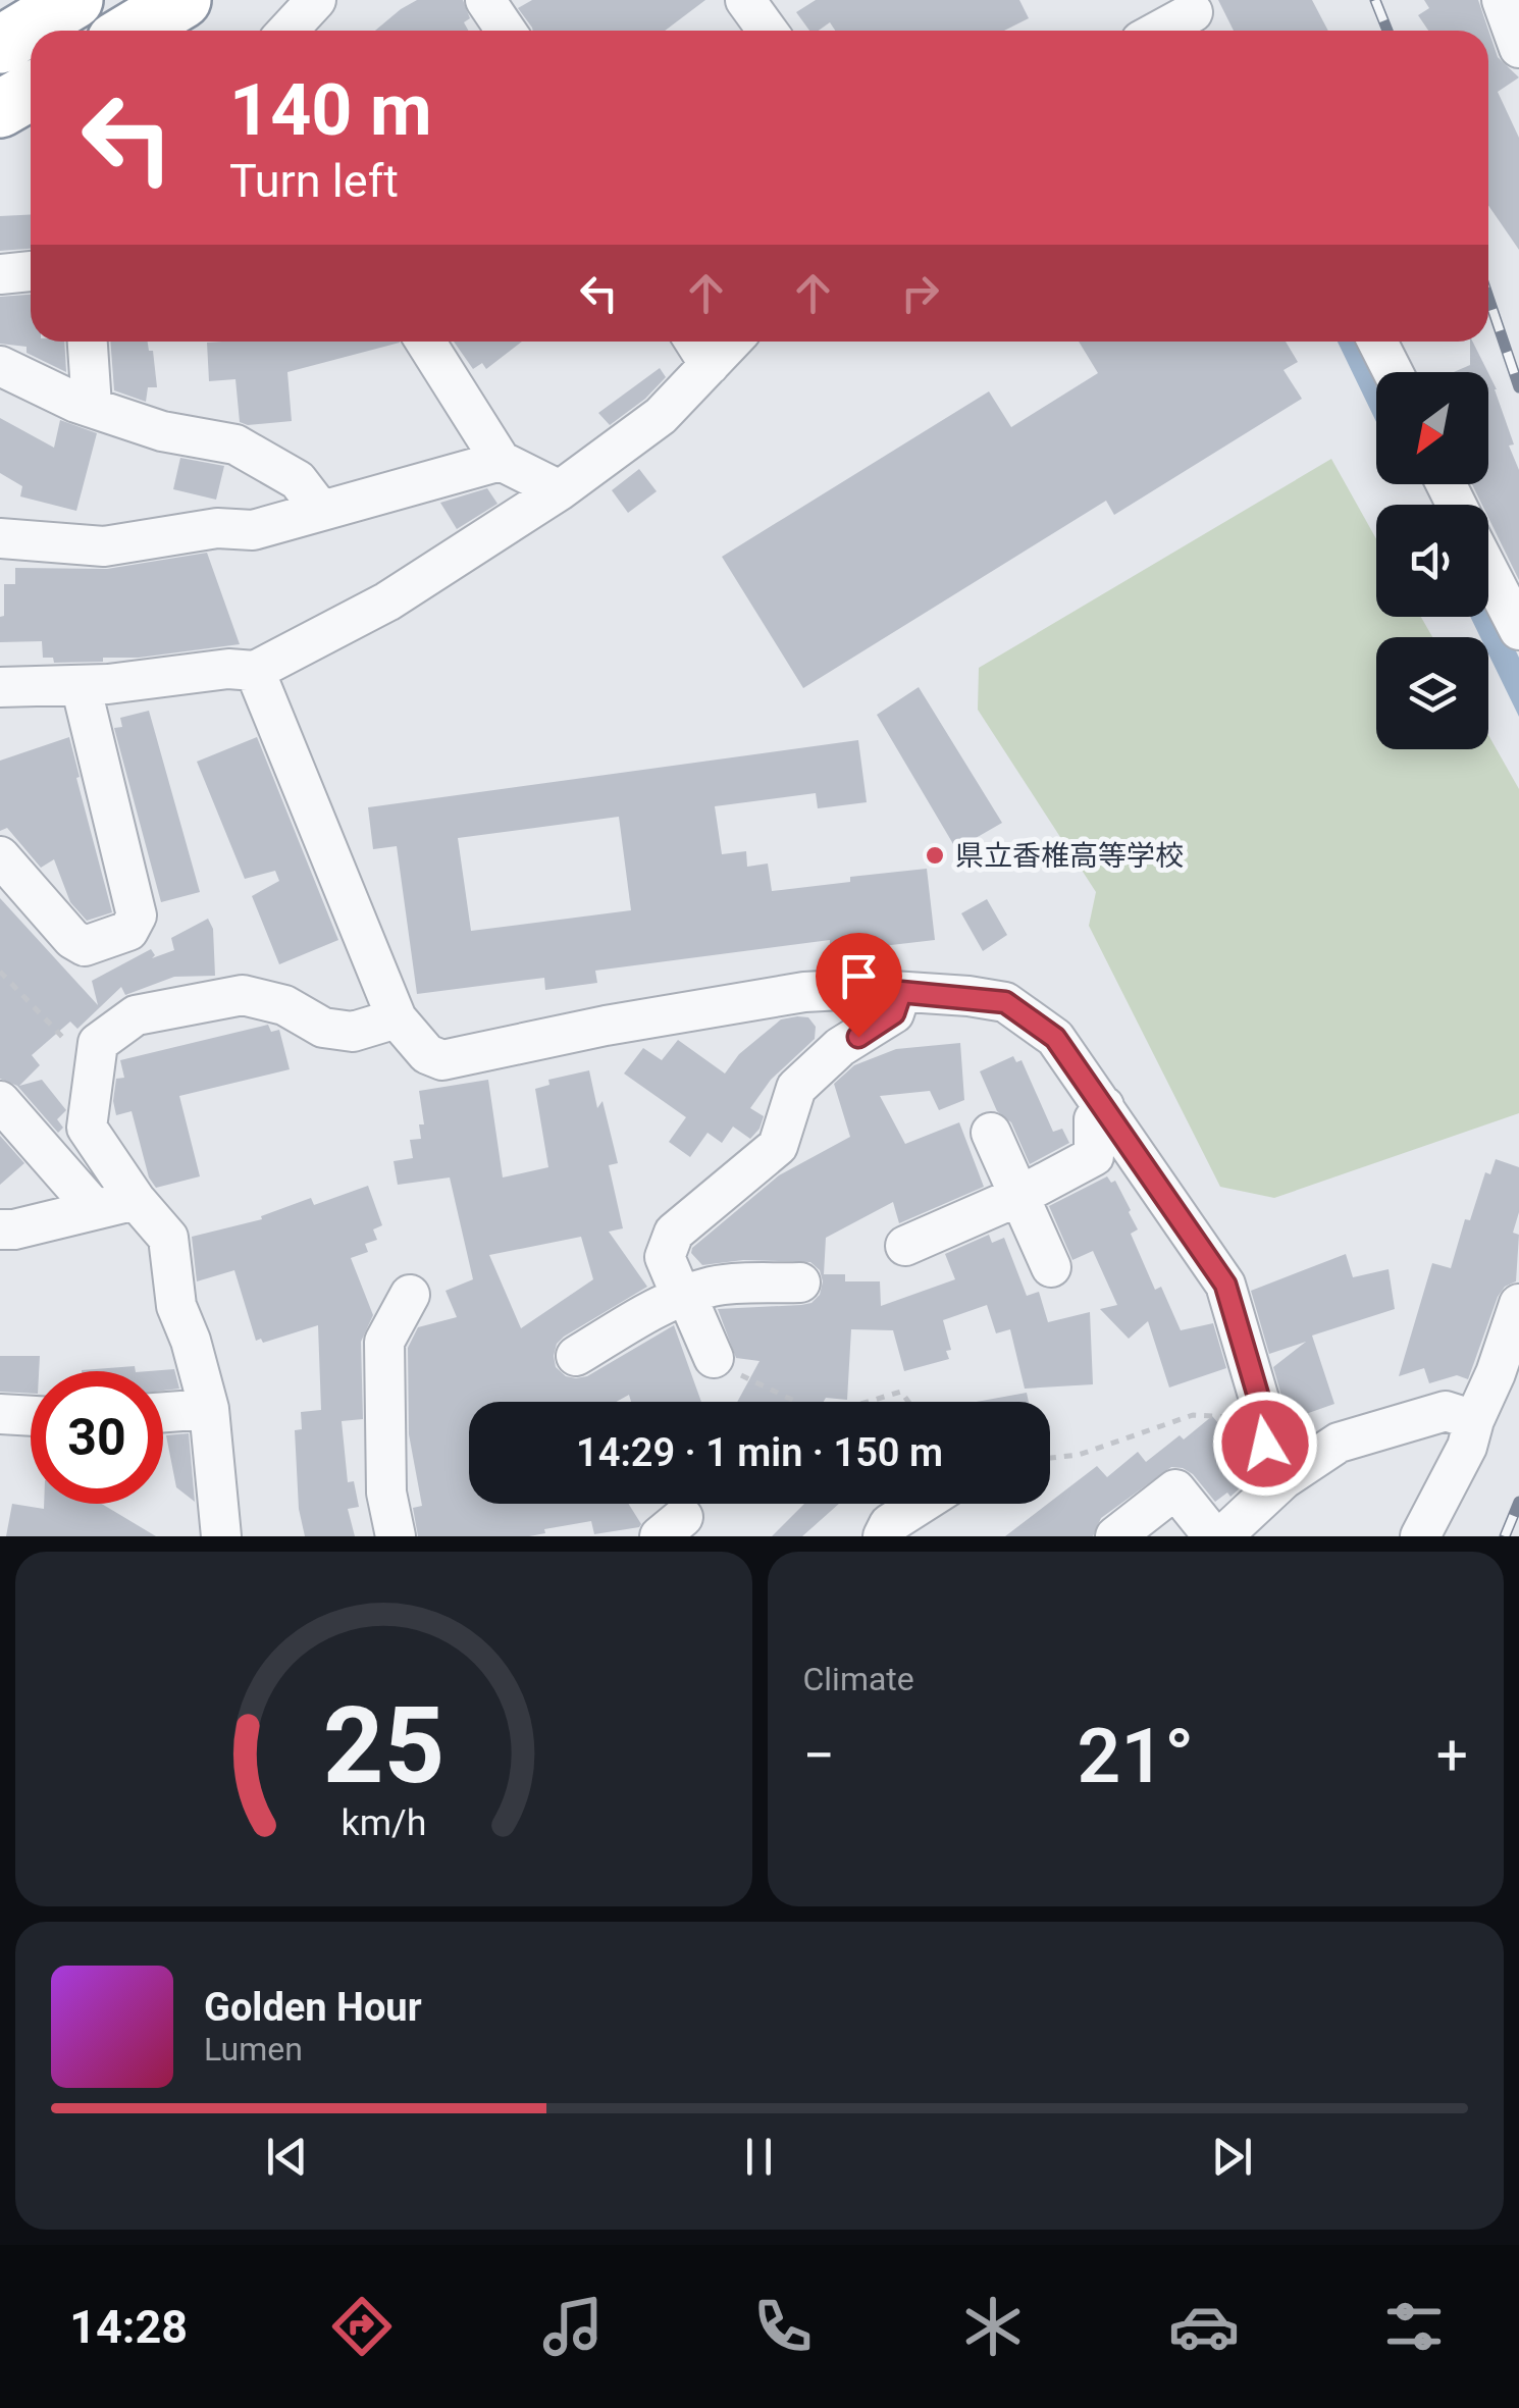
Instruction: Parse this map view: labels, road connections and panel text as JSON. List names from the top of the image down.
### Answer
{
  "places": ["県立香椎高等学校"],
  "north": "bottom left",
  "page": {
    "turn": ["140 m", "Turn left"],
    "limit": "30",
    "trip": "14:29 · 1 min · 150 m",
    "tile": "Climate",
    "heat": ["−", "21°", "+"],
    "song": ["Golden Hour", "Lumen"],
    "tabs": "14:28",
    "gauge": ["25", "km/h"]
  }
}
